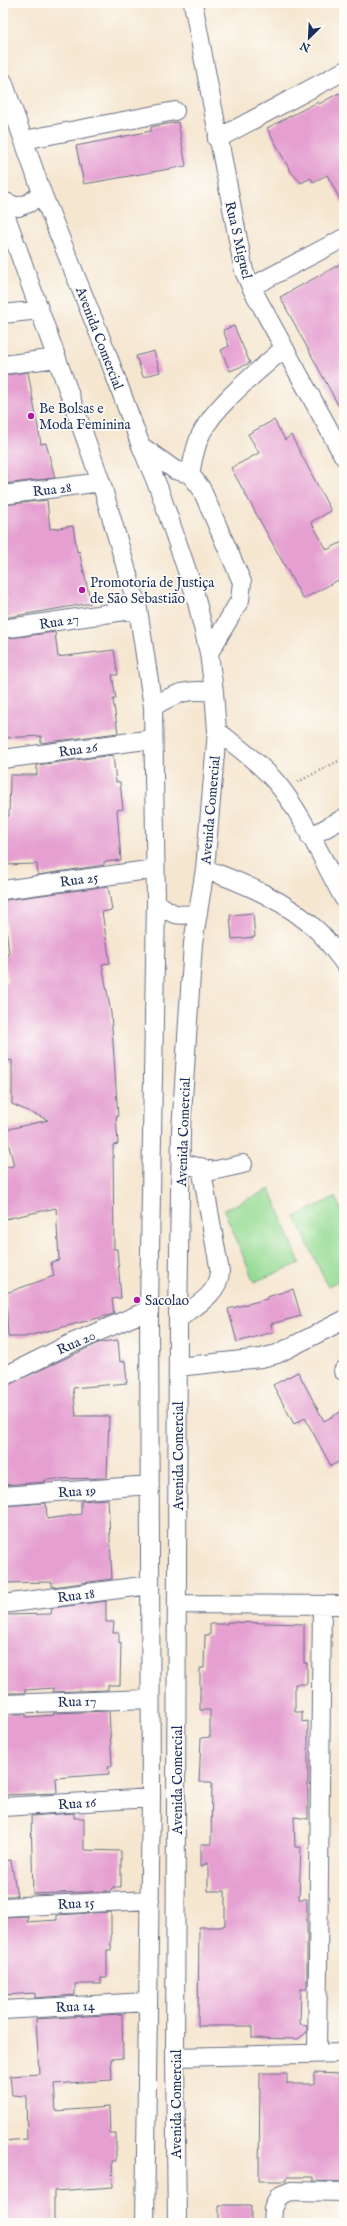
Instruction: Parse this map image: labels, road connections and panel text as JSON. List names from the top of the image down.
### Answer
{
  "streets": {
    "street": [
      "Rua S Miguel",
      "Avenida Comercial",
      "Rua 28",
      "Rua 27",
      "Rua 26",
      "Rua 25",
      "Rua 20",
      "Rua 19",
      "Rua 18",
      "Rua 17",
      "Rua 16",
      "Rua 15",
      "Rua 14"
    ]
  },
  "crossings": [
    ["Avenida Comercial", "Rua 28"],
    ["Avenida Comercial", "Rua 27"],
    ["Avenida Comercial", "Rua 26"],
    ["Avenida Comercial", "Rua 25"],
    ["Avenida Comercial", "Rua 20"],
    ["Avenida Comercial", "Rua 19"],
    ["Avenida Comercial", "Rua 18"],
    ["Avenida Comercial", "Rua 17"],
    ["Avenida Comercial", "Rua 16"],
    ["Avenida Comercial", "Rua 15"],
    ["Avenida Comercial", "Rua 14"]
  ],
  "places": ["Be Bolsas e Moda Feminina", "Promotoria de Justiça de São Sebastião", "Sacolao"],
  "north": "bottom left"
}
